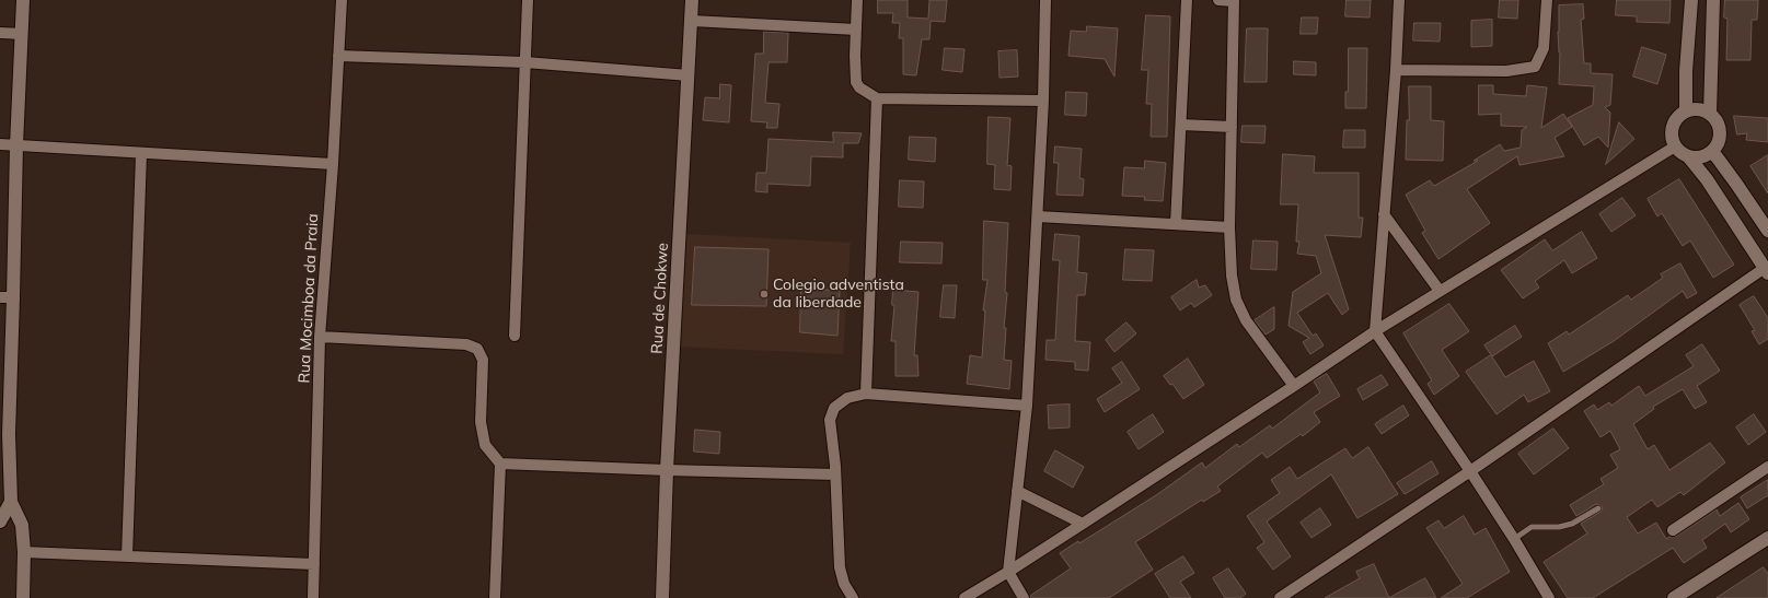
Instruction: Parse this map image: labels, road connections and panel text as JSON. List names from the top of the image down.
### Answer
{
  "streets": {
    "street": ["Rua Mocimboa da Praia", "Rua de Chokwe"]
  },
  "places": ["Colegio adventista da liberdade"]
}
